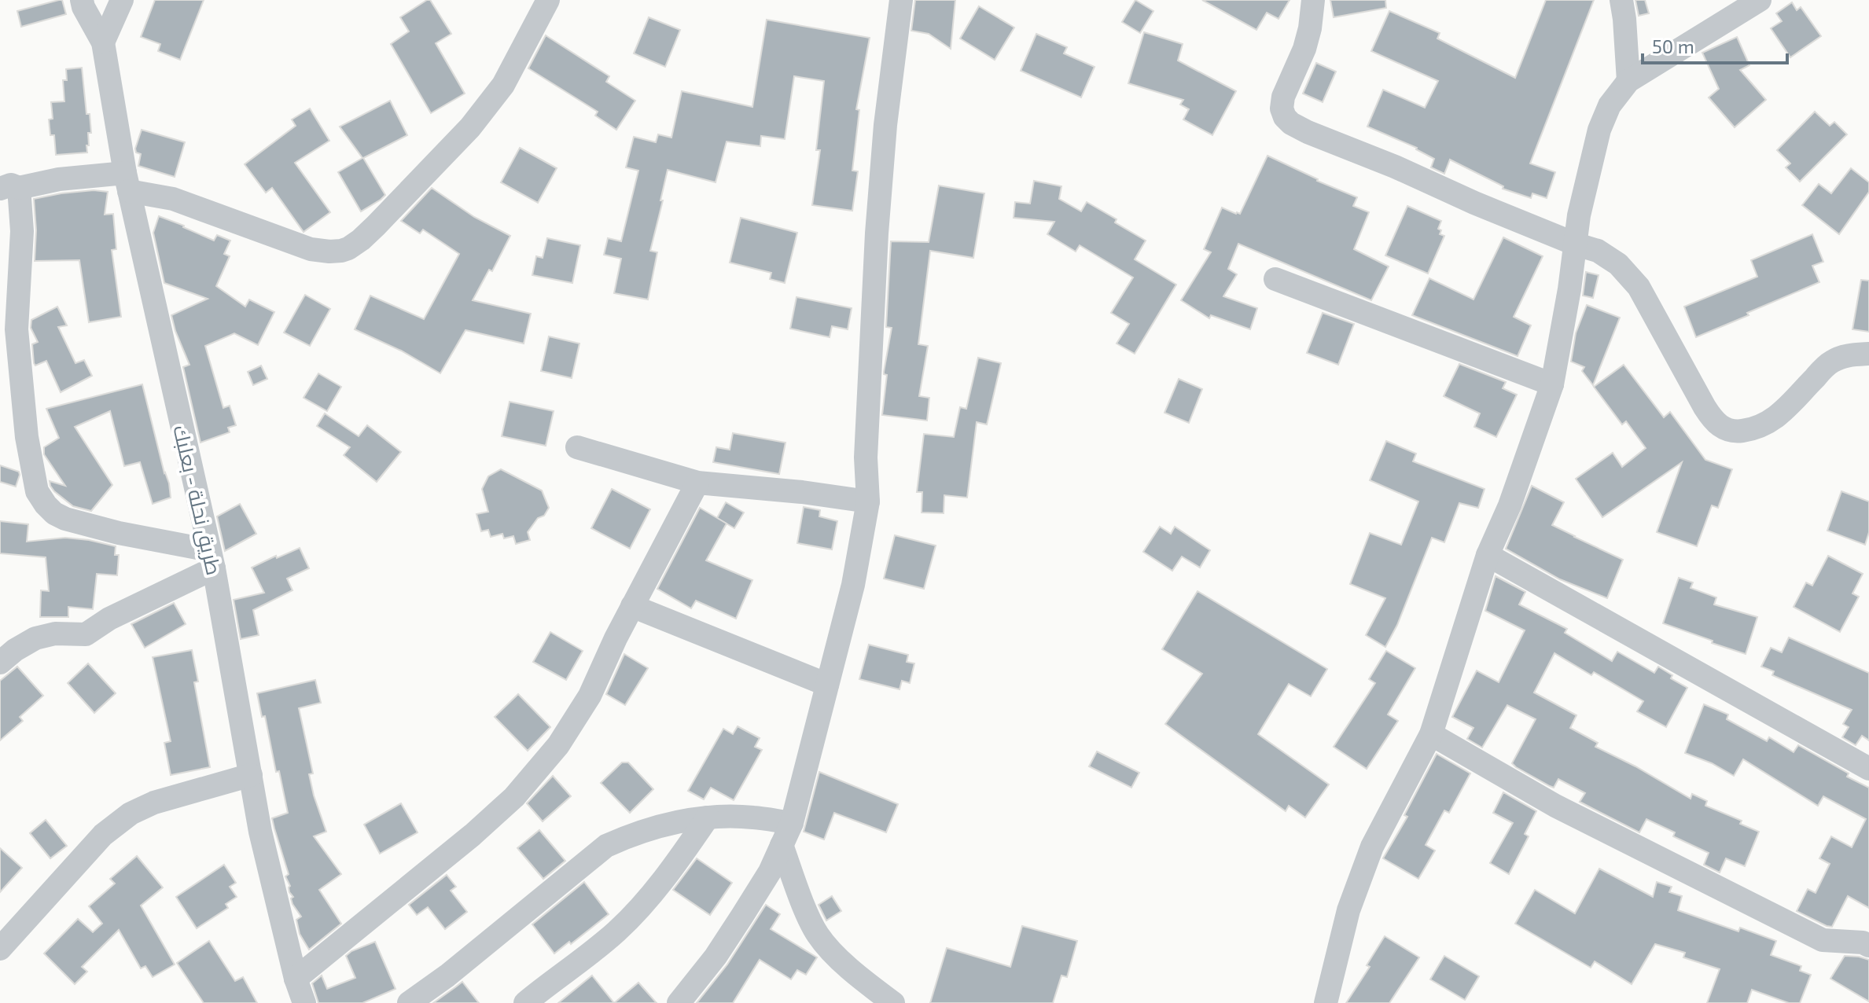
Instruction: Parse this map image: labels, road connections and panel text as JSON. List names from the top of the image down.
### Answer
{
  "streets": {
    "street": ["طريق نحلة - بعلبك"]
  },
  "scale_bar": "50 m"
}
